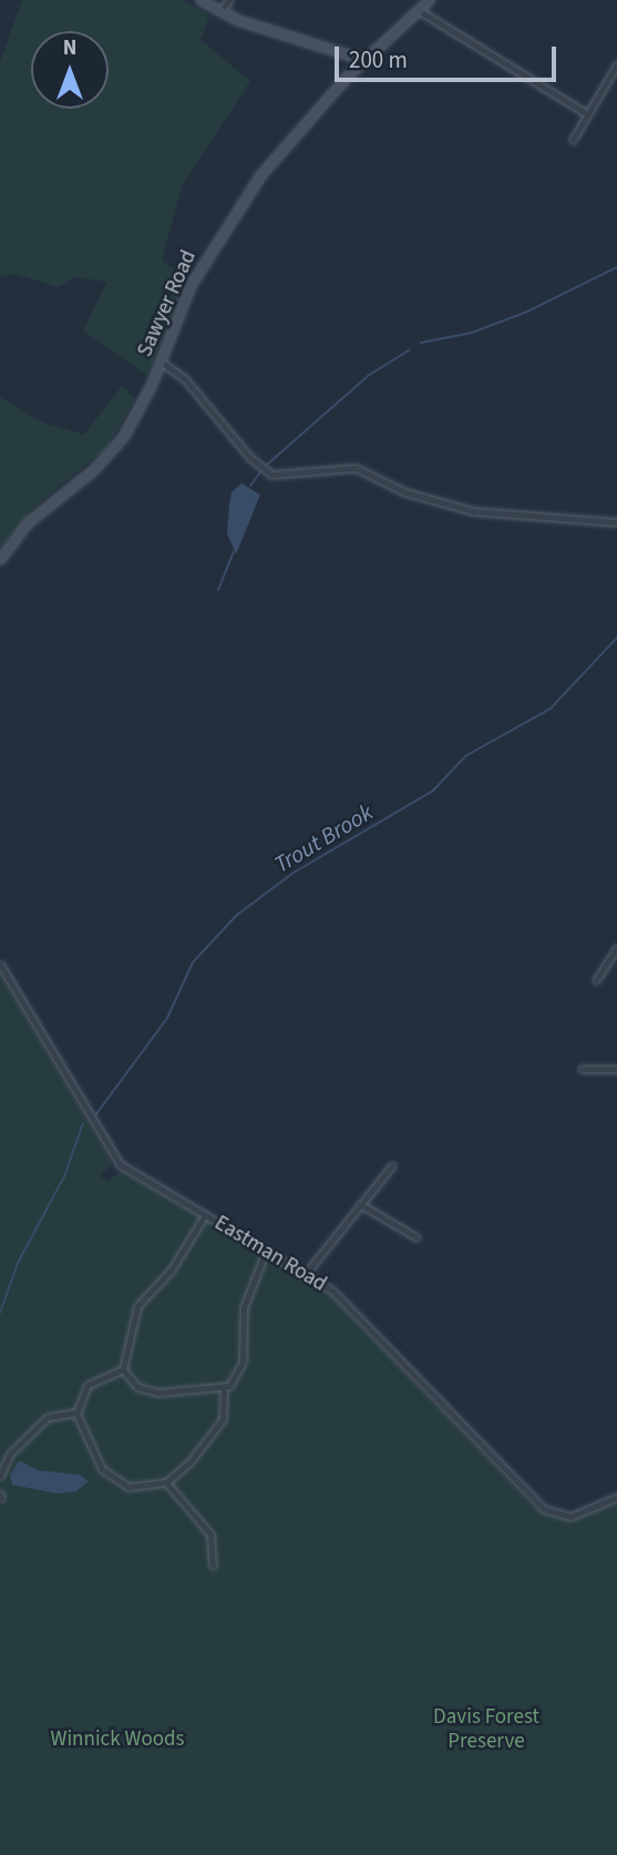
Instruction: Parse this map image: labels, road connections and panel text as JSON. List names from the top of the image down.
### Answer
{
  "streets": {
    "street": ["Sawyer Road", "Eastman Road"]
  },
  "water": ["Trout Brook"],
  "parks": ["Davis Forest Preserve", "Winnick Woods"],
  "scale_bar": "200 m",
  "north": "top"
}
